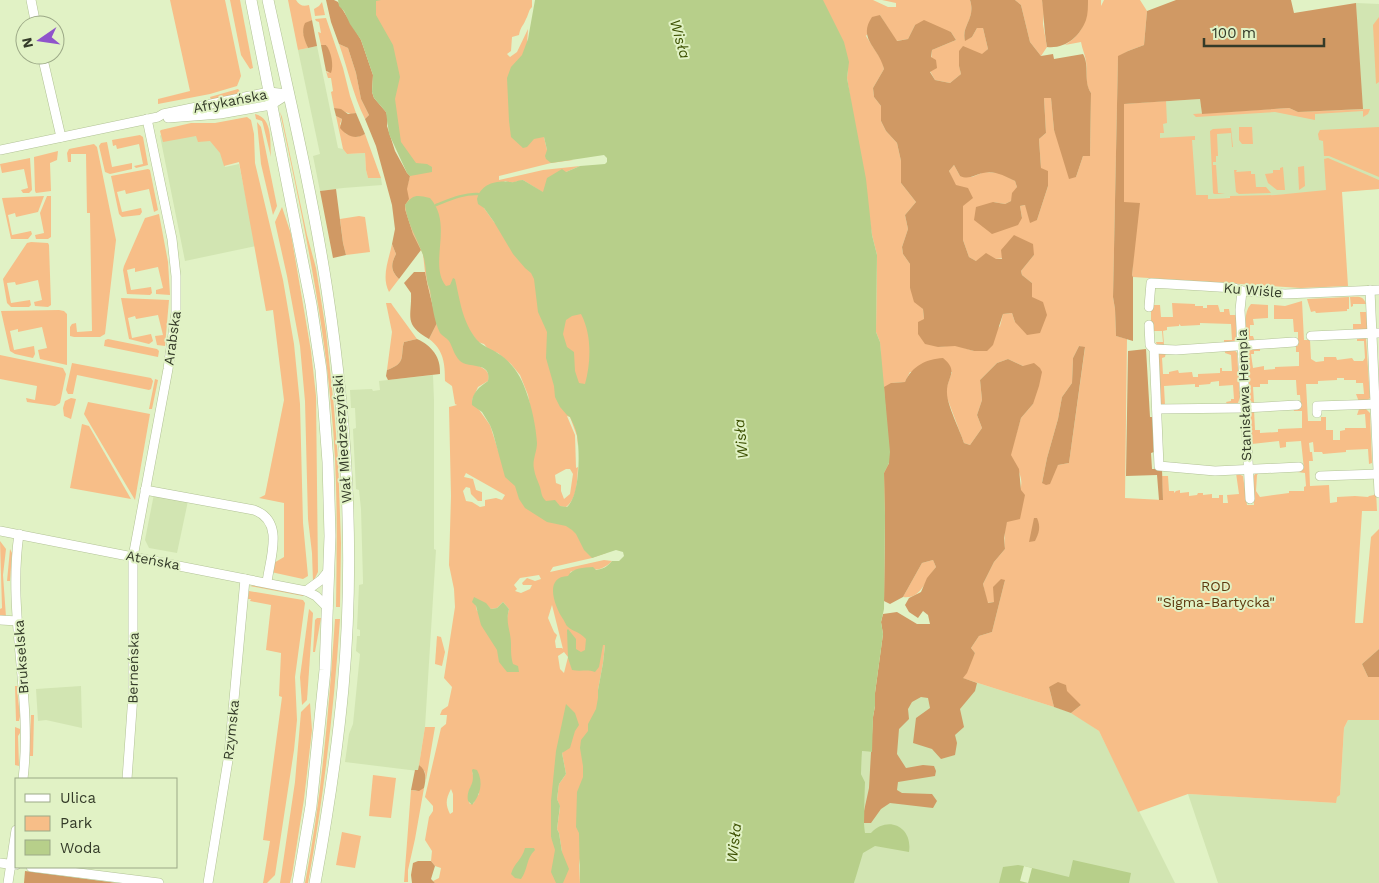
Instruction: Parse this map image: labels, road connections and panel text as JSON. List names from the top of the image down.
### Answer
{
  "streets": {
    "main road": ["Wał Miedzeszyński"],
    "street": [
      "Afrykańska",
      "Ku Wiśle",
      "Arabska",
      "Stanisława Hempla",
      "Ateńska",
      "Brukselska",
      "Berneńska",
      "Rzymska"
    ]
  },
  "crossings": [
    ["Afrykańska", "Arabska"],
    ["Afrykańska", "Wał Miedzeszyński"],
    ["Ku Wiśle", "Stanisława Hempla"],
    ["Arabska", "Ateńska"],
    ["Arabska", "Berneńska"],
    ["Wał Miedzeszyński", "Ateńska"],
    ["Ateńska", "Brukselska"],
    ["Ateńska", "Berneńska"],
    ["Ateńska", "Rzymska"]
  ],
  "water": ["Wisła"],
  "parks": ["ROD \"Sigma-Bartycka\""],
  "legend": ["Ulica", "Park", "Woda"],
  "scale_bar": "100 m",
  "north": "left"
}
